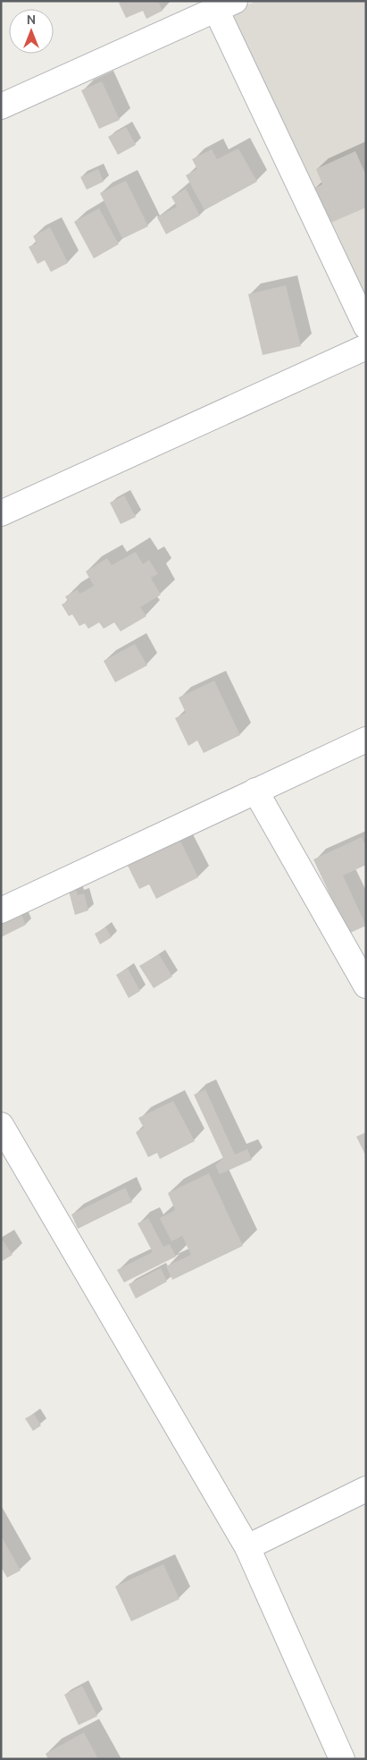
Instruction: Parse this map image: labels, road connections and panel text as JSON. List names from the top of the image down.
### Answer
{
  "north": "top"
}
